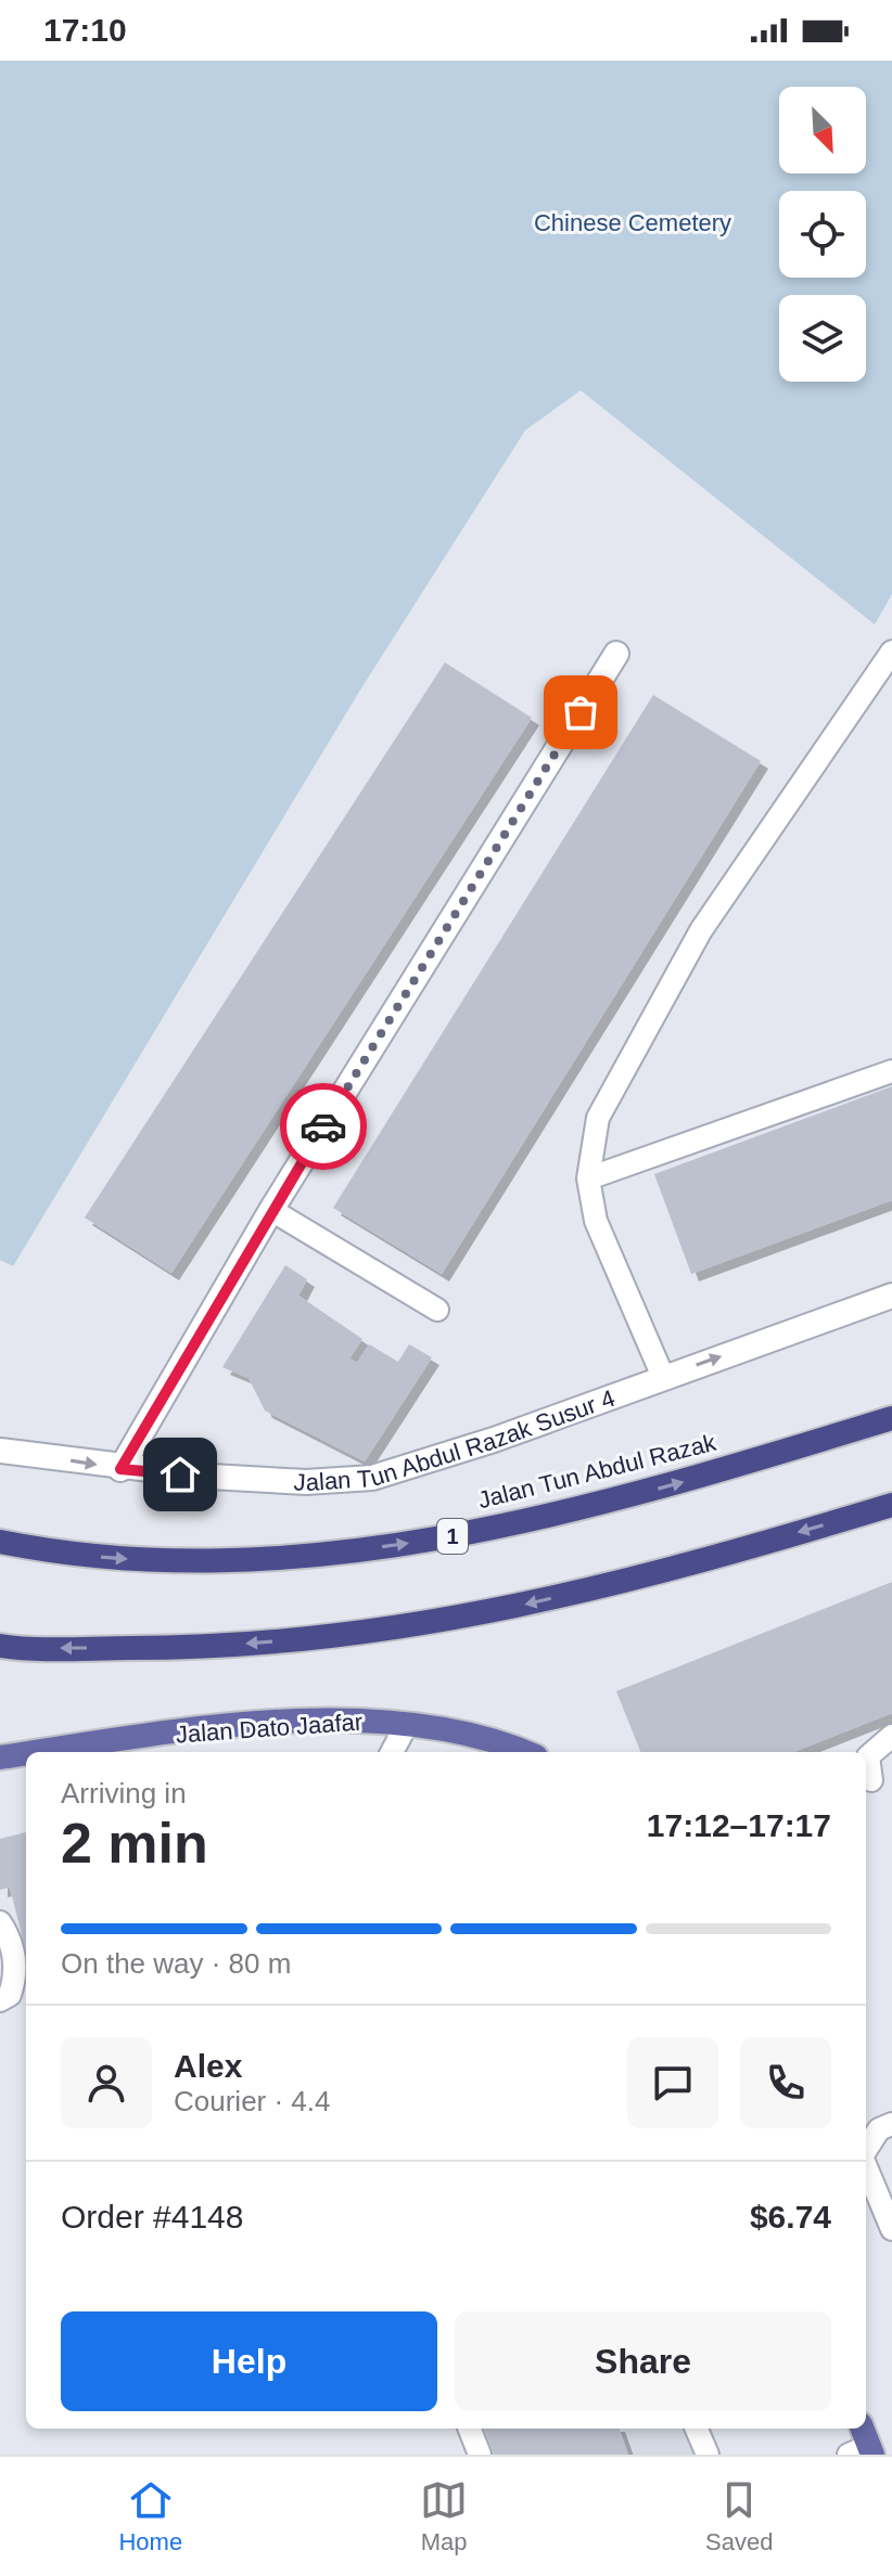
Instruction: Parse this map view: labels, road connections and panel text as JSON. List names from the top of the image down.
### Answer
{
  "streets": {
    "highway": ["Jalan Tun Abdul Razak", "1"],
    "main road": ["Jalan Dato Jaafar"],
    "street": ["Jalan Tun Abdul Razak Susur 4"]
  },
  "one_way": ["Jalan Tun Abdul Razak Susur 4"],
  "parks": ["Chinese Cemetery"],
  "north": "bottom right",
  "page": {
    "status": "17:10",
    "heading": ["2 min", "Arriving in", "17:12–17:17"],
    "panel": [
      "Alex",
      "Courier · 4.4",
      "Order #4148",
      "$6.74"
    ],
    "bar": "On the way · 80 m",
    "buttons": ["Help", "Share"],
    "tabs": ["Home", "Map", "Saved"]
  }
}
